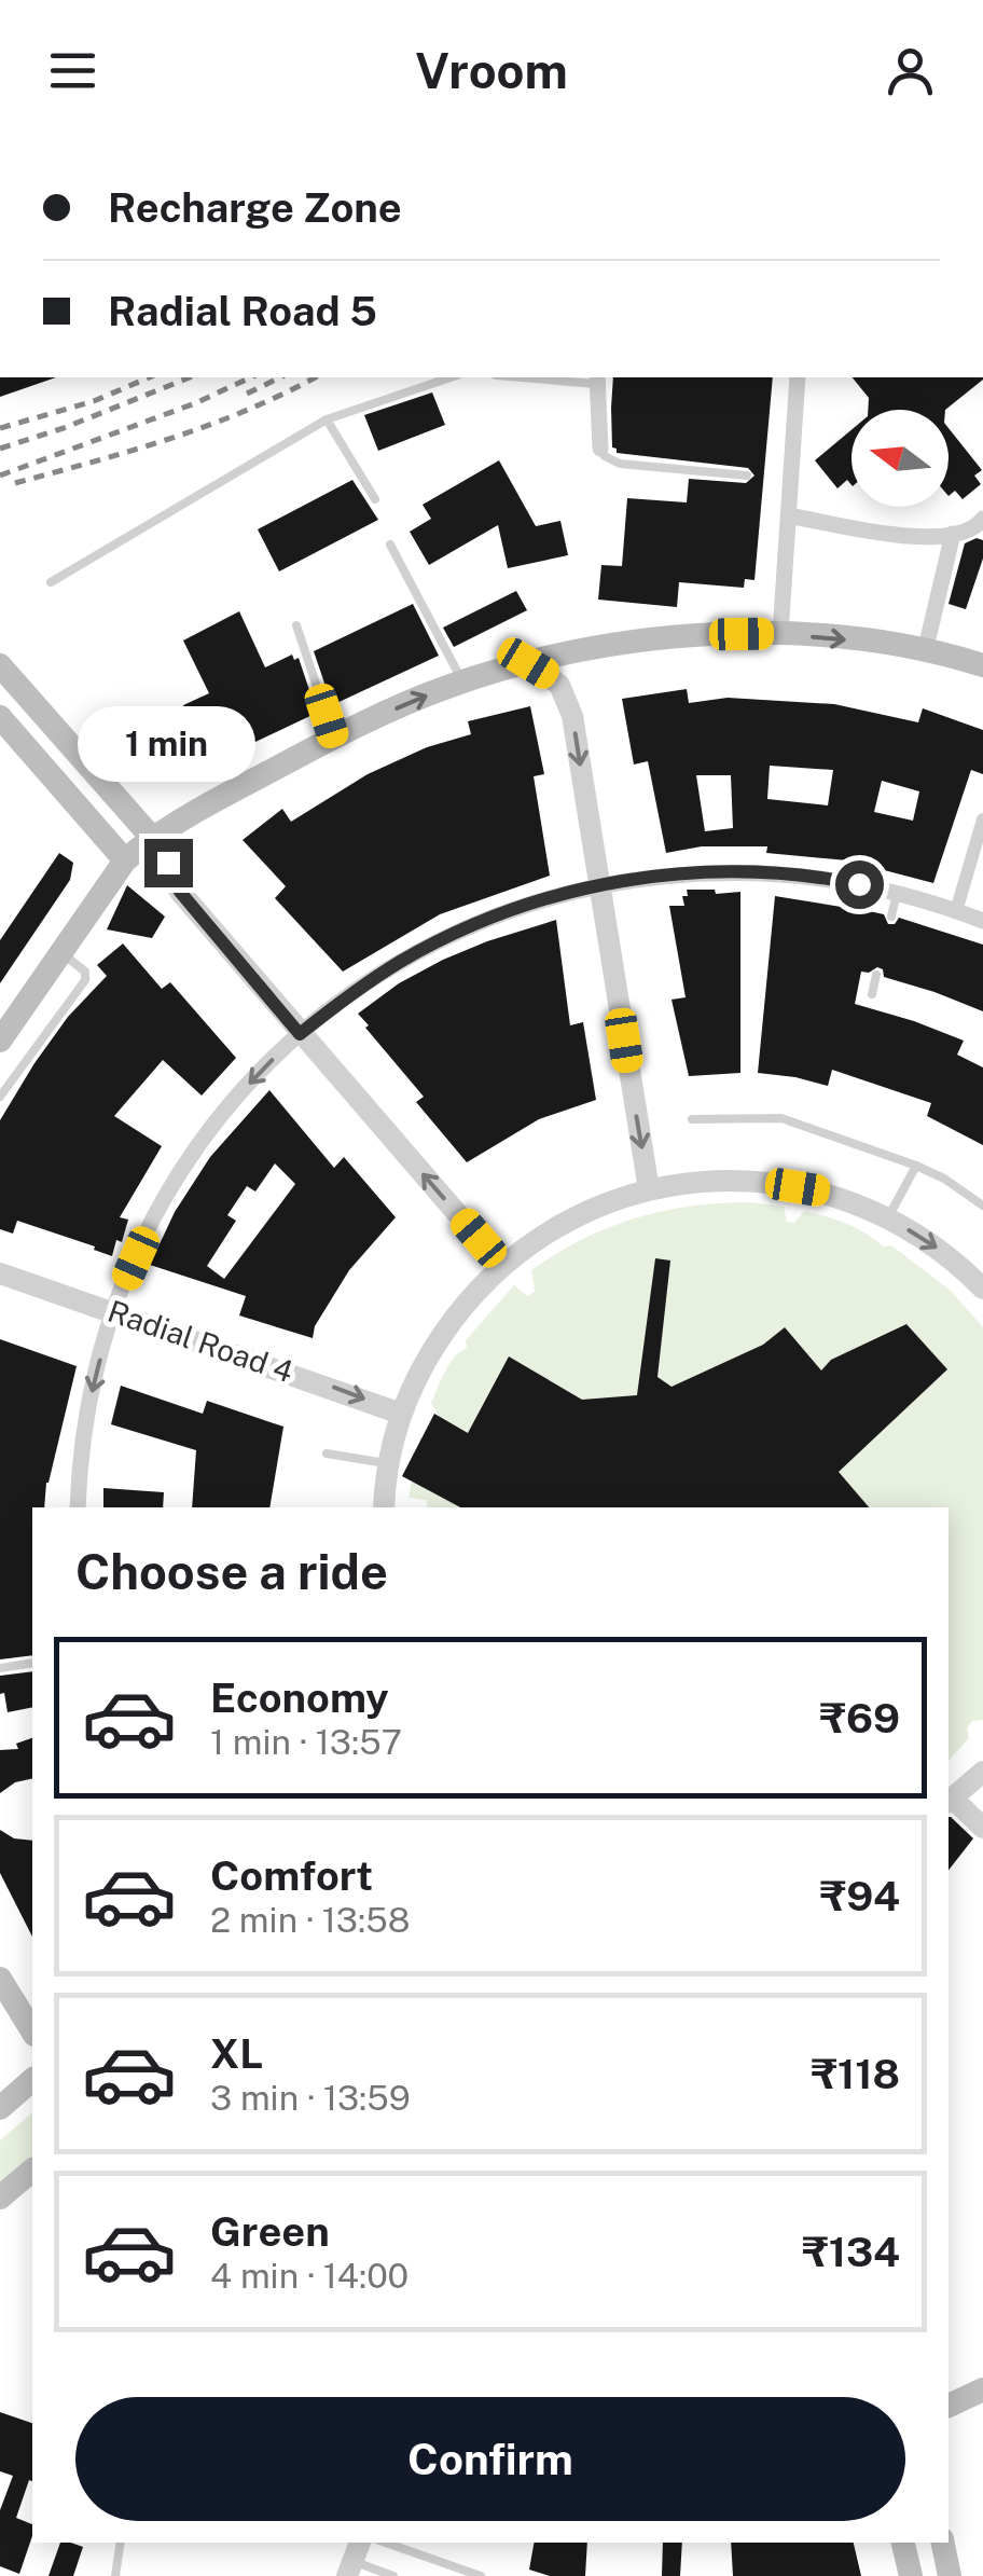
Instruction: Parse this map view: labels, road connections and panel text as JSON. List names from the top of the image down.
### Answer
{
  "streets": {
    "street": ["Radial Road 4"]
  },
  "one_way": ["Radial Road 4"],
  "north": "left",
  "page": {
    "header": "Vroom",
    "banner": ["Recharge Zone", "Radial Road 5"],
    "bubble": "1 min",
    "heading": "Choose a ride",
    "list": [
      {
        "name": "Economy",
        "note": "1 min · 13:57",
        "value": "₹69"
      },
      {
        "name": "Comfort",
        "note": "2 min · 13:58",
        "value": "₹94"
      },
      {
        "name": "XL",
        "note": "3 min · 13:59",
        "value": "₹118"
      },
      {
        "name": "Green",
        "note": "4 min · 14:00",
        "value": "₹134"
      }
    ],
    "buttons": "Confirm"
  }
}
